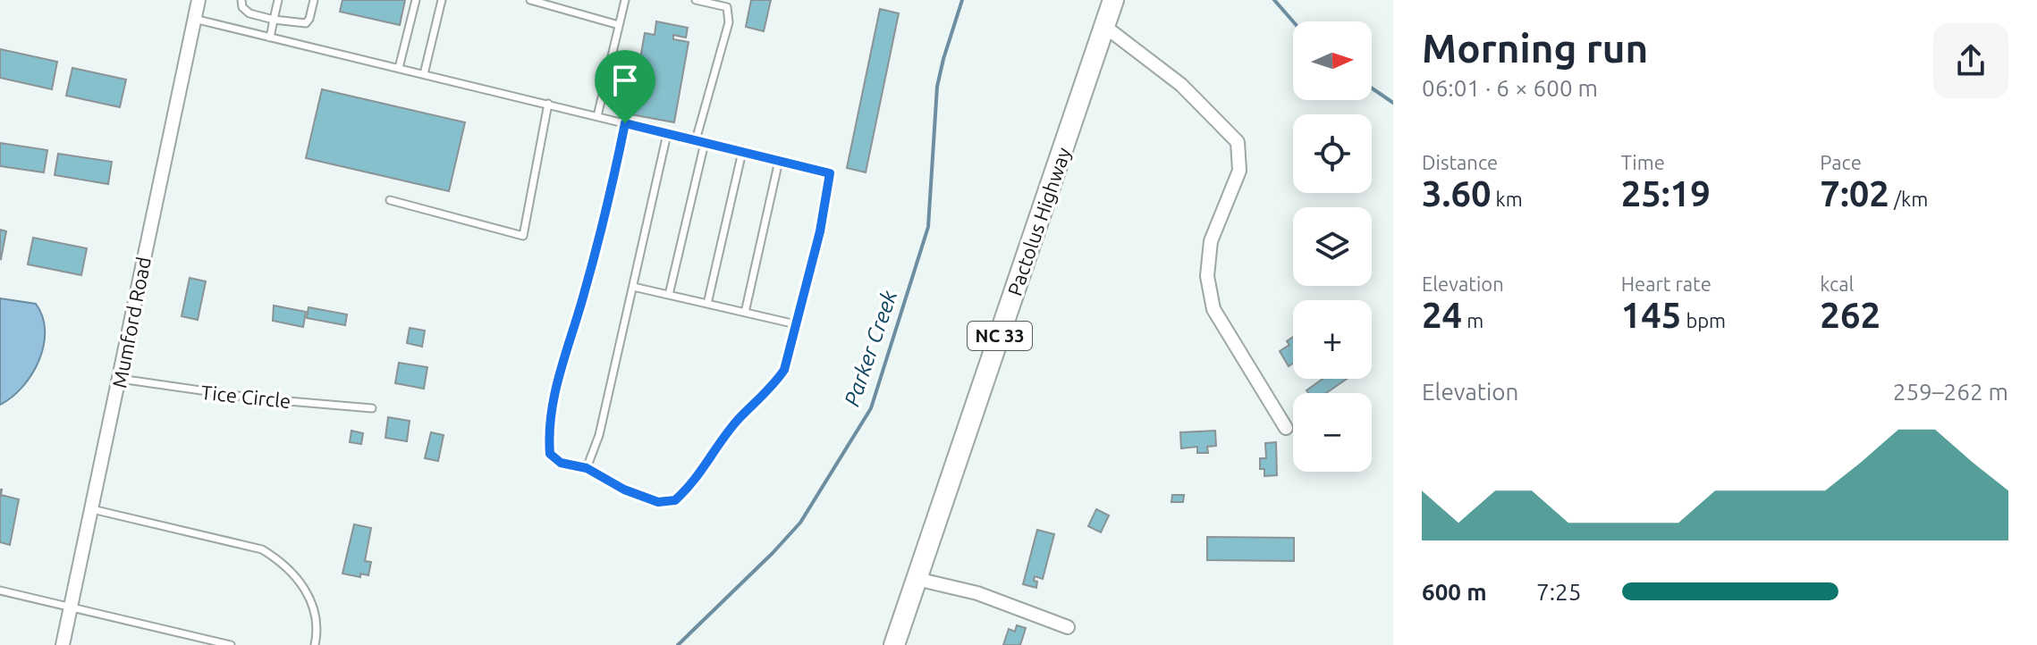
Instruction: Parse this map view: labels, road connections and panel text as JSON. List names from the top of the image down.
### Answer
{
  "streets": {
    "main road": ["Pactolus Highway", "NC 33"],
    "street": ["Mumford Road"],
    "lane": ["Tice Circle"]
  },
  "crossings": [
    ["Mumford Road", "Tice Circle"]
  ],
  "water": ["Parker Creek"],
  "north": "right",
  "page": {
    "heading": ["Morning run", "06:01 · 6 × 600 m"],
    "map_buttons": ["+", "−"],
    "stats": [
      ["Distance", "3.60 km"],
      ["Time", "25:19"],
      ["Pace", "7:02 /km"],
      ["Elevation", "24 m"],
      ["Heart rate", "145 bpm"],
      ["kcal", "262"]
    ],
    "chart": ["Elevation", "259–262 m"],
    "list": [
      {
        "name": "600 m",
        "note": "7:25"
      }
    ]
  }
}
